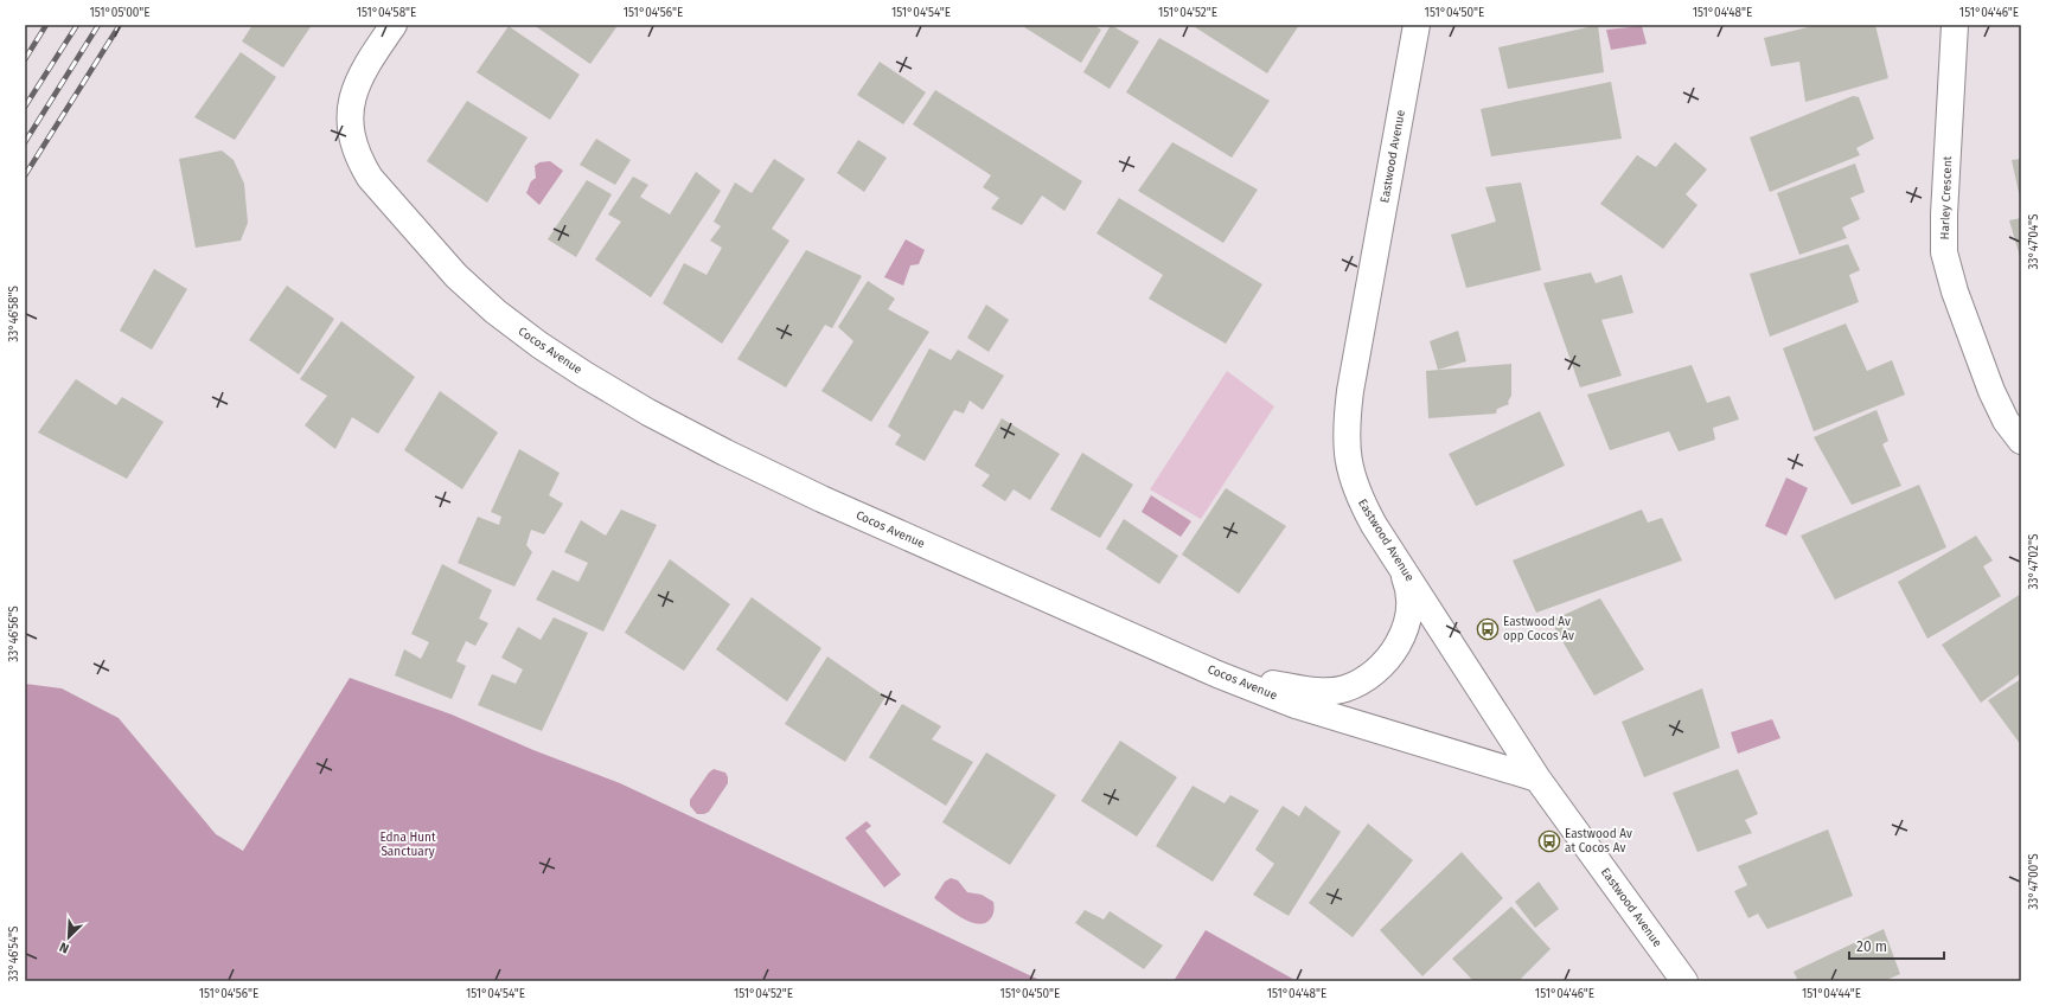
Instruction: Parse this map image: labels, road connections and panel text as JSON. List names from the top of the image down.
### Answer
{
  "streets": {
    "street": ["Eastwood Avenue", "Harley Crescent", "Cocos Avenue"]
  },
  "crossings": [
    ["Eastwood Avenue", "Cocos Avenue"]
  ],
  "parks": ["Edna Hunt Sanctuary"],
  "places": {
    "bus stop": ["Eastwood Av opp Cocos Av", "Eastwood Av at Cocos Av"]
  },
  "scale_bar": "20 m",
  "north": "bottom left",
  "coordinates": [
    "151°05'00\"E",
    "151°04'58\"E",
    "151°04'56\"E",
    "151°04'54\"E",
    "151°04'52\"E",
    "151°04'50\"E",
    "151°04'48\"E",
    "151°04'46\"E",
    "33°47'04\"S",
    "33°46'58\"S",
    "33°47'02\"S",
    "33°46'56\"S",
    "33°47'00\"S",
    "33°46'54\"S",
    "151°04'44\"E"
  ]
}
